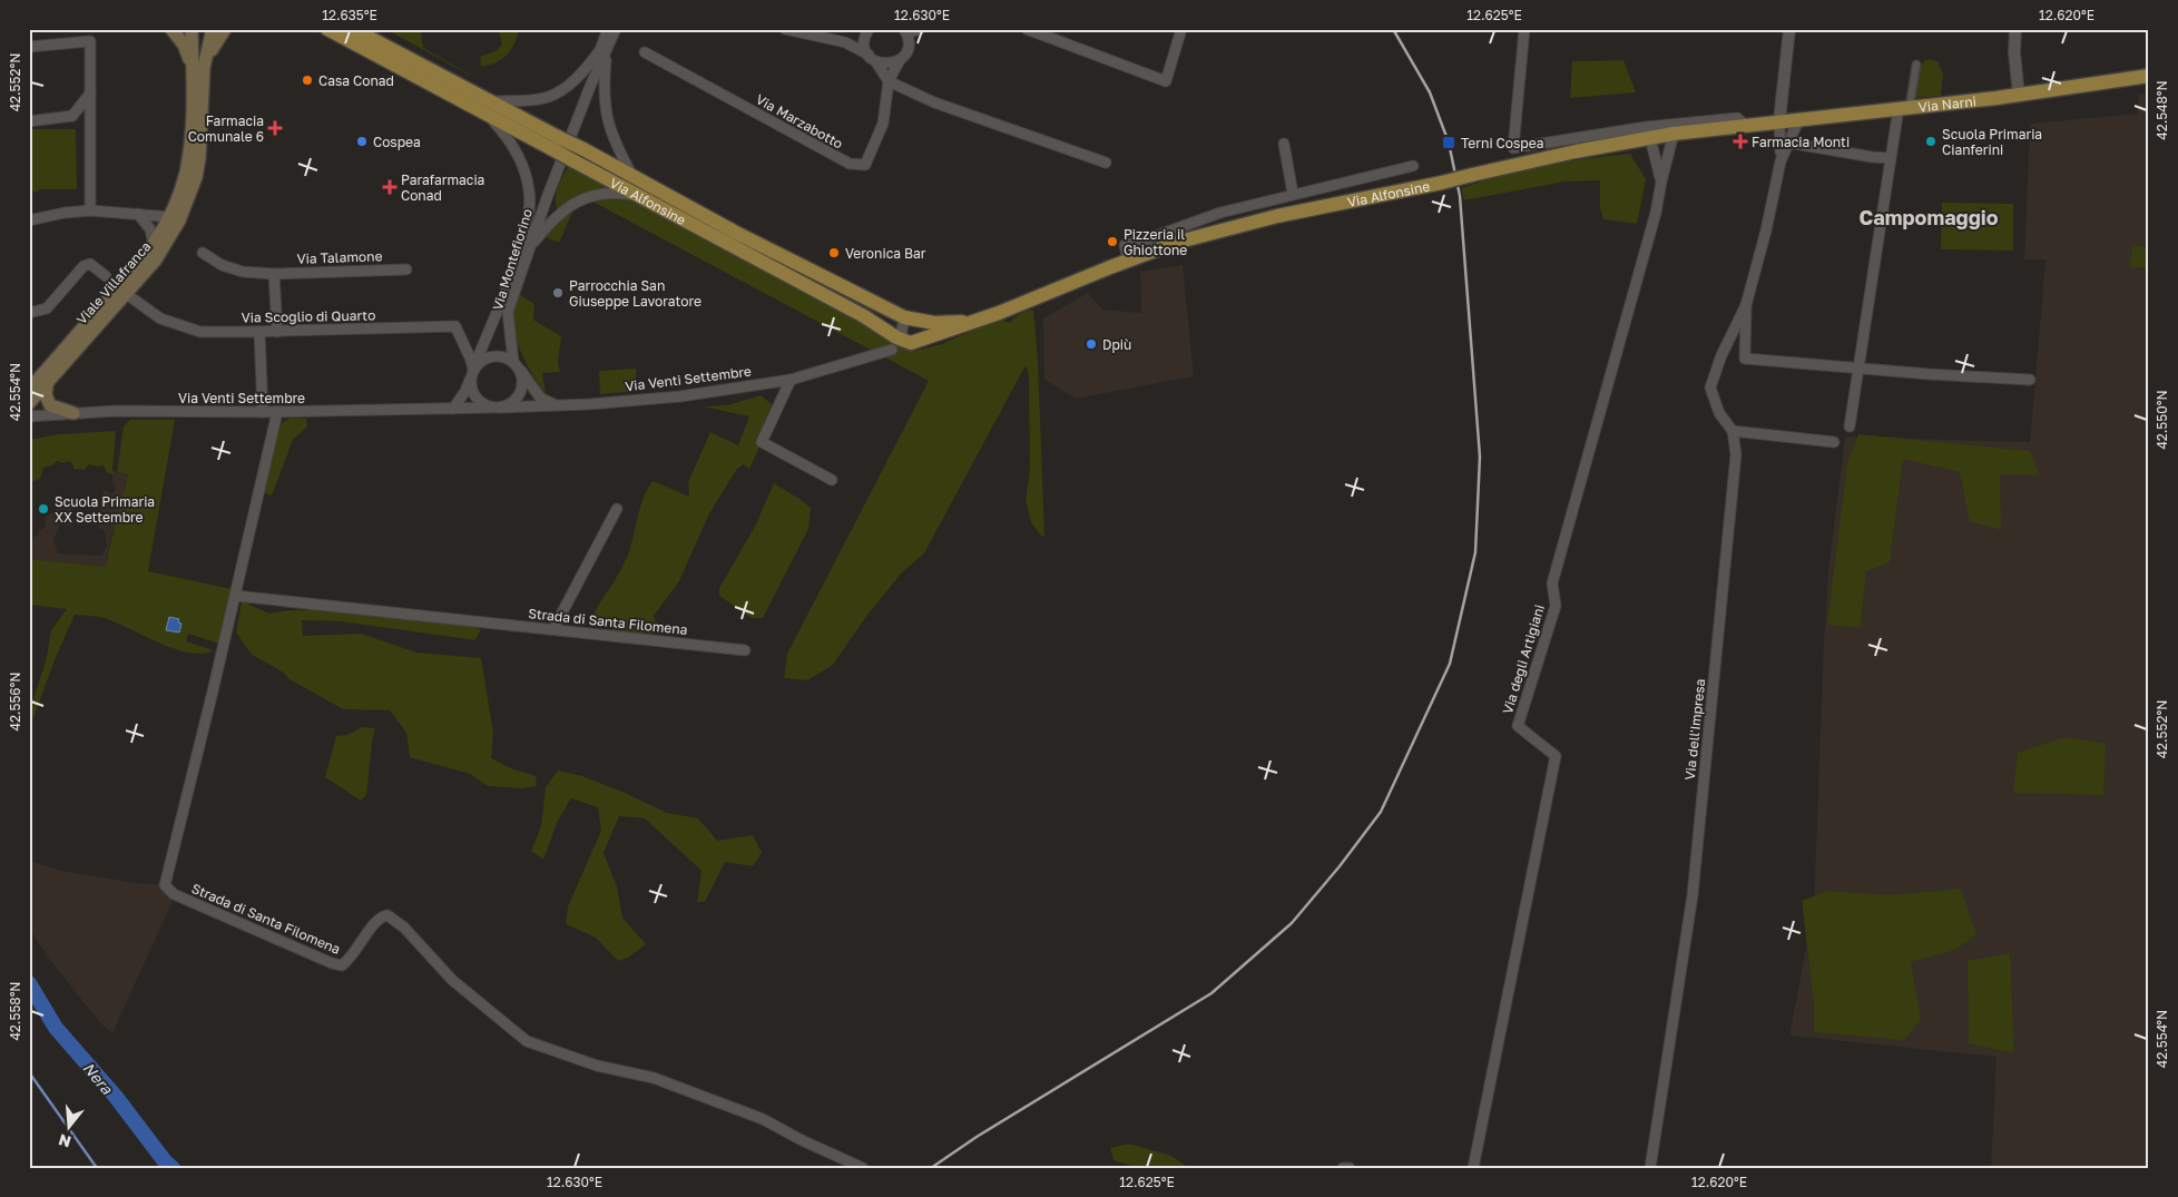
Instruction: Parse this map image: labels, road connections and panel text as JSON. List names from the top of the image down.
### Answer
{
  "streets": {
    "main road": ["Via Narni", "Via Alfonsine", "Viale Villafranca"],
    "street": [
      "Via Marzabotto",
      "Via Talamone",
      "Via Montefiorino",
      "Via Scoglio di Quarto",
      "Via Venti Settembre",
      "Strada di Santa Filomena",
      "Via degli Artigiani",
      "Via dell'Impresa"
    ]
  },
  "crossings": [
    ["Via Narni", "Via Alfonsine"],
    ["Via Narni", "Via degli Artigiani"],
    ["Via Alfonsine", "Via Venti Settembre"],
    ["Via Alfonsine", "Via degli Artigiani"],
    ["Via Montefiorino", "Via Scoglio di Quarto"],
    ["Via Montefiorino", "Via Venti Settembre"],
    ["Viale Villafranca", "Via Scoglio di Quarto"],
    ["Via Scoglio di Quarto", "Via Venti Settembre"],
    ["Via Venti Settembre", "Strada di Santa Filomena"]
  ],
  "districts": ["Campomaggio"],
  "water": ["Nera"],
  "places": {
    "other": [
      "Casa Conad",
      "Cospea",
      "Scuola Primaria Cianferini",
      "Pizzeria il Ghiottone",
      "Veronica Bar",
      "Parrocchia San Giuseppe Lavoratore",
      "Dpiù",
      "Scuola Primaria XX Settembre"
    ],
    "health": ["Farmacia Comunale 6", "Farmacia Monti", "Parafarmacia Conad"],
    "transit": ["Terni Cospea"]
  },
  "north": "bottom",
  "coordinates": [
    "12.635°E",
    "12.630°E",
    "12.625°E",
    "12.620°E",
    "42.552°N",
    "42.548°N",
    "42.554°N",
    "42.550°N",
    "42.556°N",
    "42.558°N"
  ]
}
